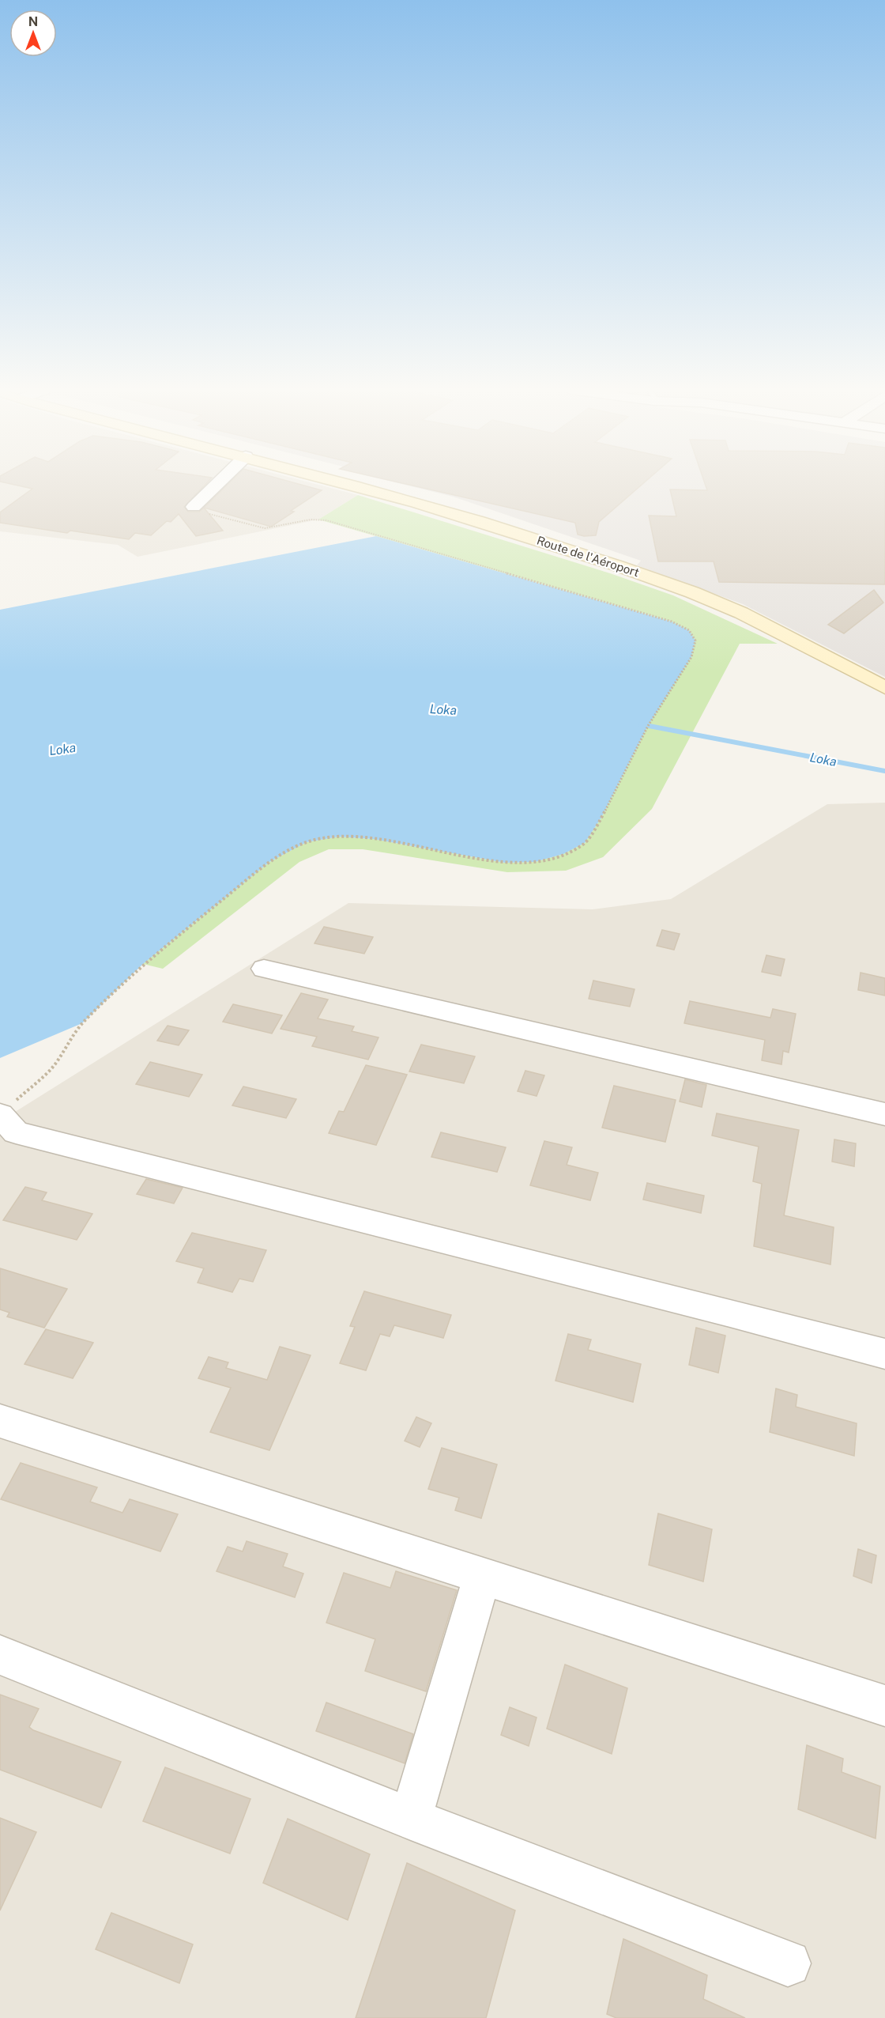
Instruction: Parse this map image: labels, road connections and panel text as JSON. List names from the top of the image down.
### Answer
{
  "streets": {
    "main road": ["Route de l'Aéroport"]
  },
  "water": ["Loka"],
  "north": "top"
}
